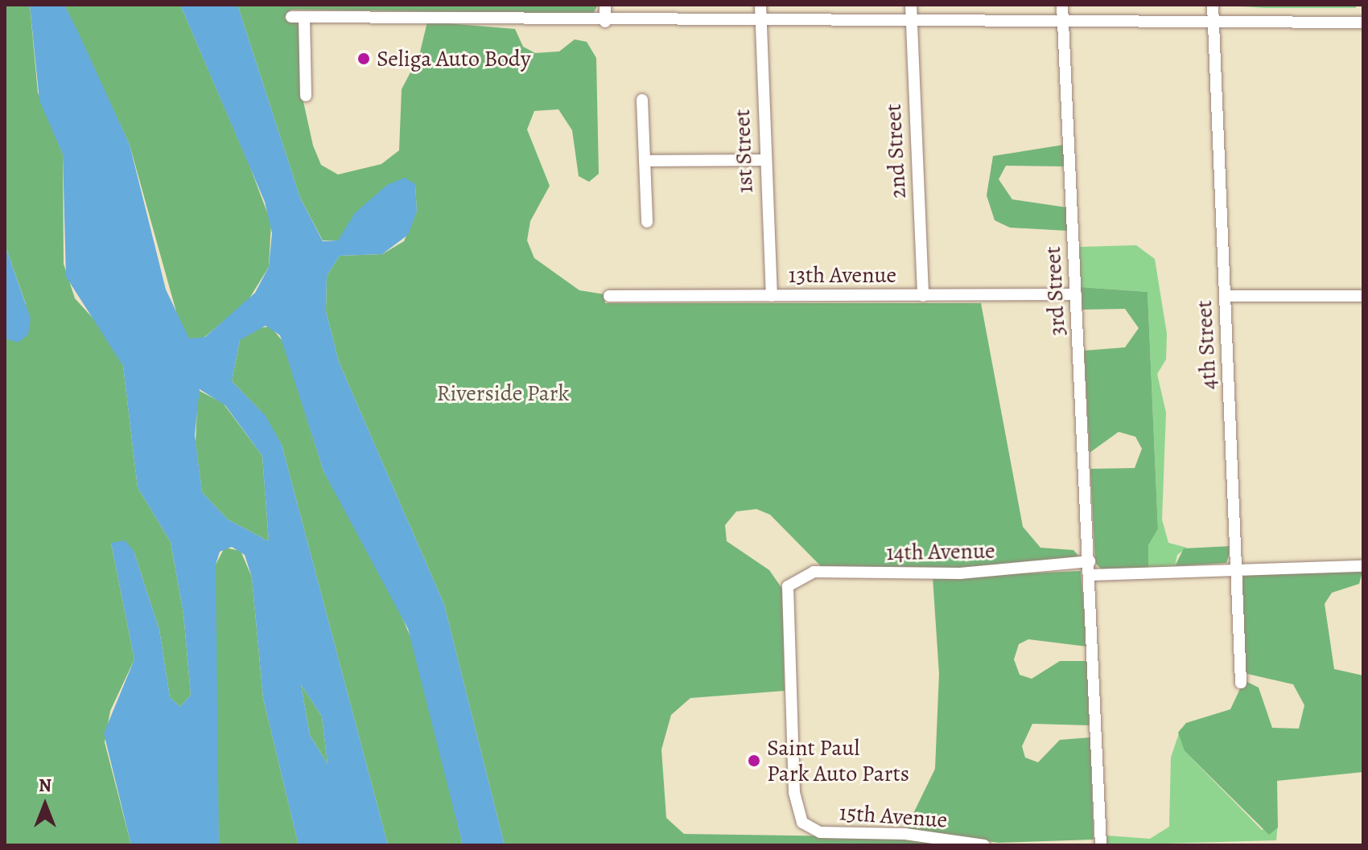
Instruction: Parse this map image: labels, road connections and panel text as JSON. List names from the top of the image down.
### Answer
{
  "streets": {
    "street": [
      "1st Street",
      "2nd Street",
      "13th Avenue",
      "3rd Street",
      "4th Street",
      "14th Avenue",
      "15th Avenue"
    ]
  },
  "crossings": [
    ["1st Street", "13th Avenue"],
    ["2nd Street", "13th Avenue"],
    ["13th Avenue", "3rd Street"],
    ["3rd Street", "14th Avenue"],
    ["14th Avenue", "15th Avenue"]
  ],
  "parks": ["Riverside Park"],
  "places": ["Seliga Auto Body", "Saint Paul Park Auto Parts"],
  "north": "top"
}
